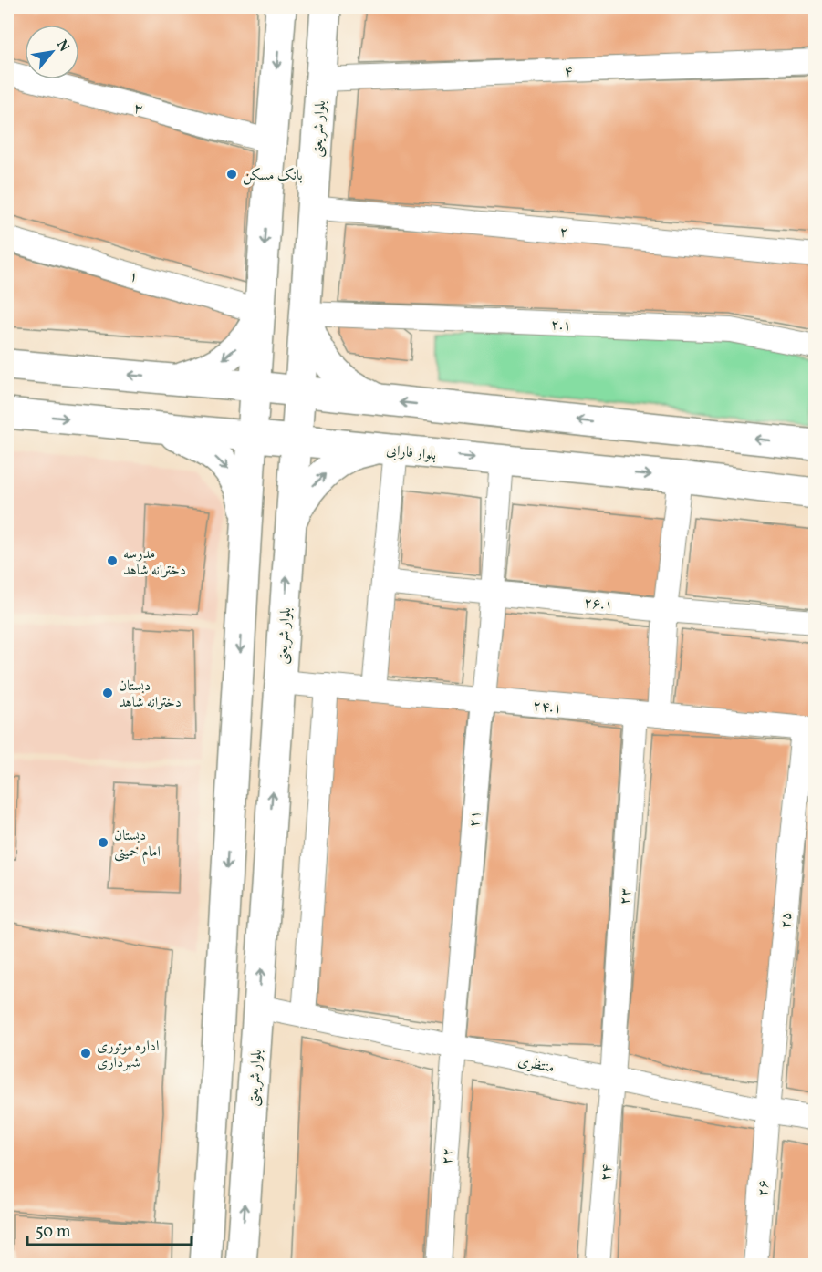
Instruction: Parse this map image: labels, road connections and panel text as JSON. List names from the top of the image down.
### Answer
{
  "streets": {
    "main road": ["بلوار شریعتی", "بلوار فارابی"],
    "street": [
      "۴",
      "۳",
      "۲",
      "۱",
      "۲.۱",
      "۲۶.۱",
      "۲۴.۱",
      "۲۱",
      "۲۳",
      "۲۵",
      "منتظری",
      "۲۲",
      "۲۴",
      "۲۶"
    ]
  },
  "crossings": [
    ["۴", "بلوار شریعتی"],
    ["بلوار شریعتی", "۲"],
    ["بلوار شریعتی", "۲.۱"],
    ["بلوار شریعتی", "بلوار فارابی"],
    ["بلوار شریعتی", "۲۴.۱"],
    ["بلوار شریعتی", "منتظری"],
    ["بلوار فارابی", "۲۱"],
    ["۲۶.۱", "۲۱"],
    ["۲۴.۱", "۲۱"],
    ["۲۴.۱", "۲۳"],
    ["۲۴.۱", "۲۵"],
    ["۲۱", "منتظری"],
    ["۲۱", "۲۲"],
    ["۲۳", "منتظری"],
    ["۲۳", "۲۴"],
    ["۲۵", "منتظری"],
    ["۲۵", "۲۶"],
    ["منتظری", "۲۲"],
    ["منتظری", "۲۴"],
    ["منتظری", "۲۶"]
  ],
  "places": [
    "بانک مسکن",
    "مدرسه دخترانه شاهد",
    "دبستان دخترانه شاهد",
    "دبستان امام خمینی",
    "اداره موتوری شهرداری"
  ],
  "scale_bar": "50 m",
  "north": "top right"
}
